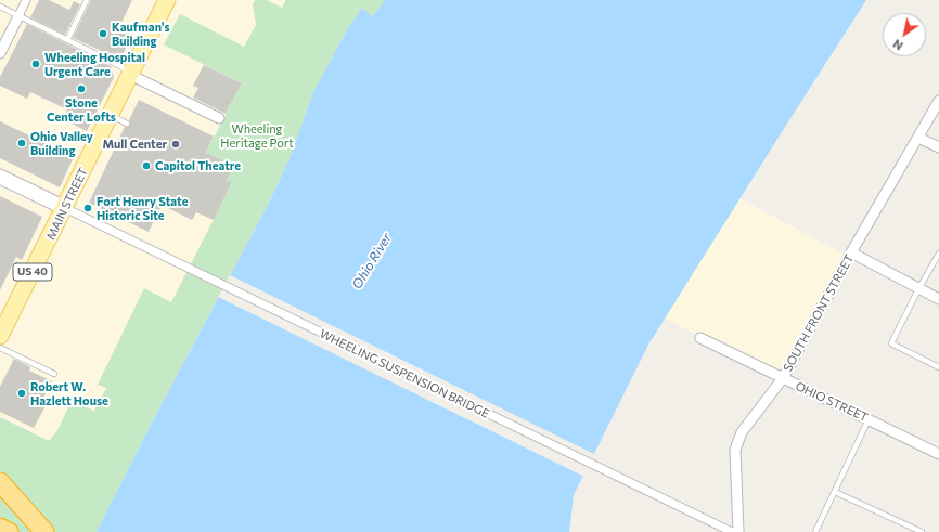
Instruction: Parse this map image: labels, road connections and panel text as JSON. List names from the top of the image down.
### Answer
{
  "streets": {
    "main road": ["MAIN STREET", "US 40"],
    "street": ["SOUTH FRONT STREET", "WHEELING SUSPENSION BRIDGE", "OHIO STREET"]
  },
  "crossings": [
    ["MAIN STREET", "WHEELING SUSPENSION BRIDGE"],
    ["SOUTH FRONT STREET", "OHIO STREET"]
  ],
  "water": ["Ohio River"],
  "parks": ["Wheeling Heritage Port"],
  "places": [
    "Kaufman's Building",
    "Wheeling Hospital Urgent Care",
    "Stone Center Lofts",
    "Ohio Valley Building",
    "Mull Center",
    "Capitol Theatre",
    "Fort Henry State Historic Site",
    "Robert W. Hazlett House"
  ],
  "north": "bottom left"
}
